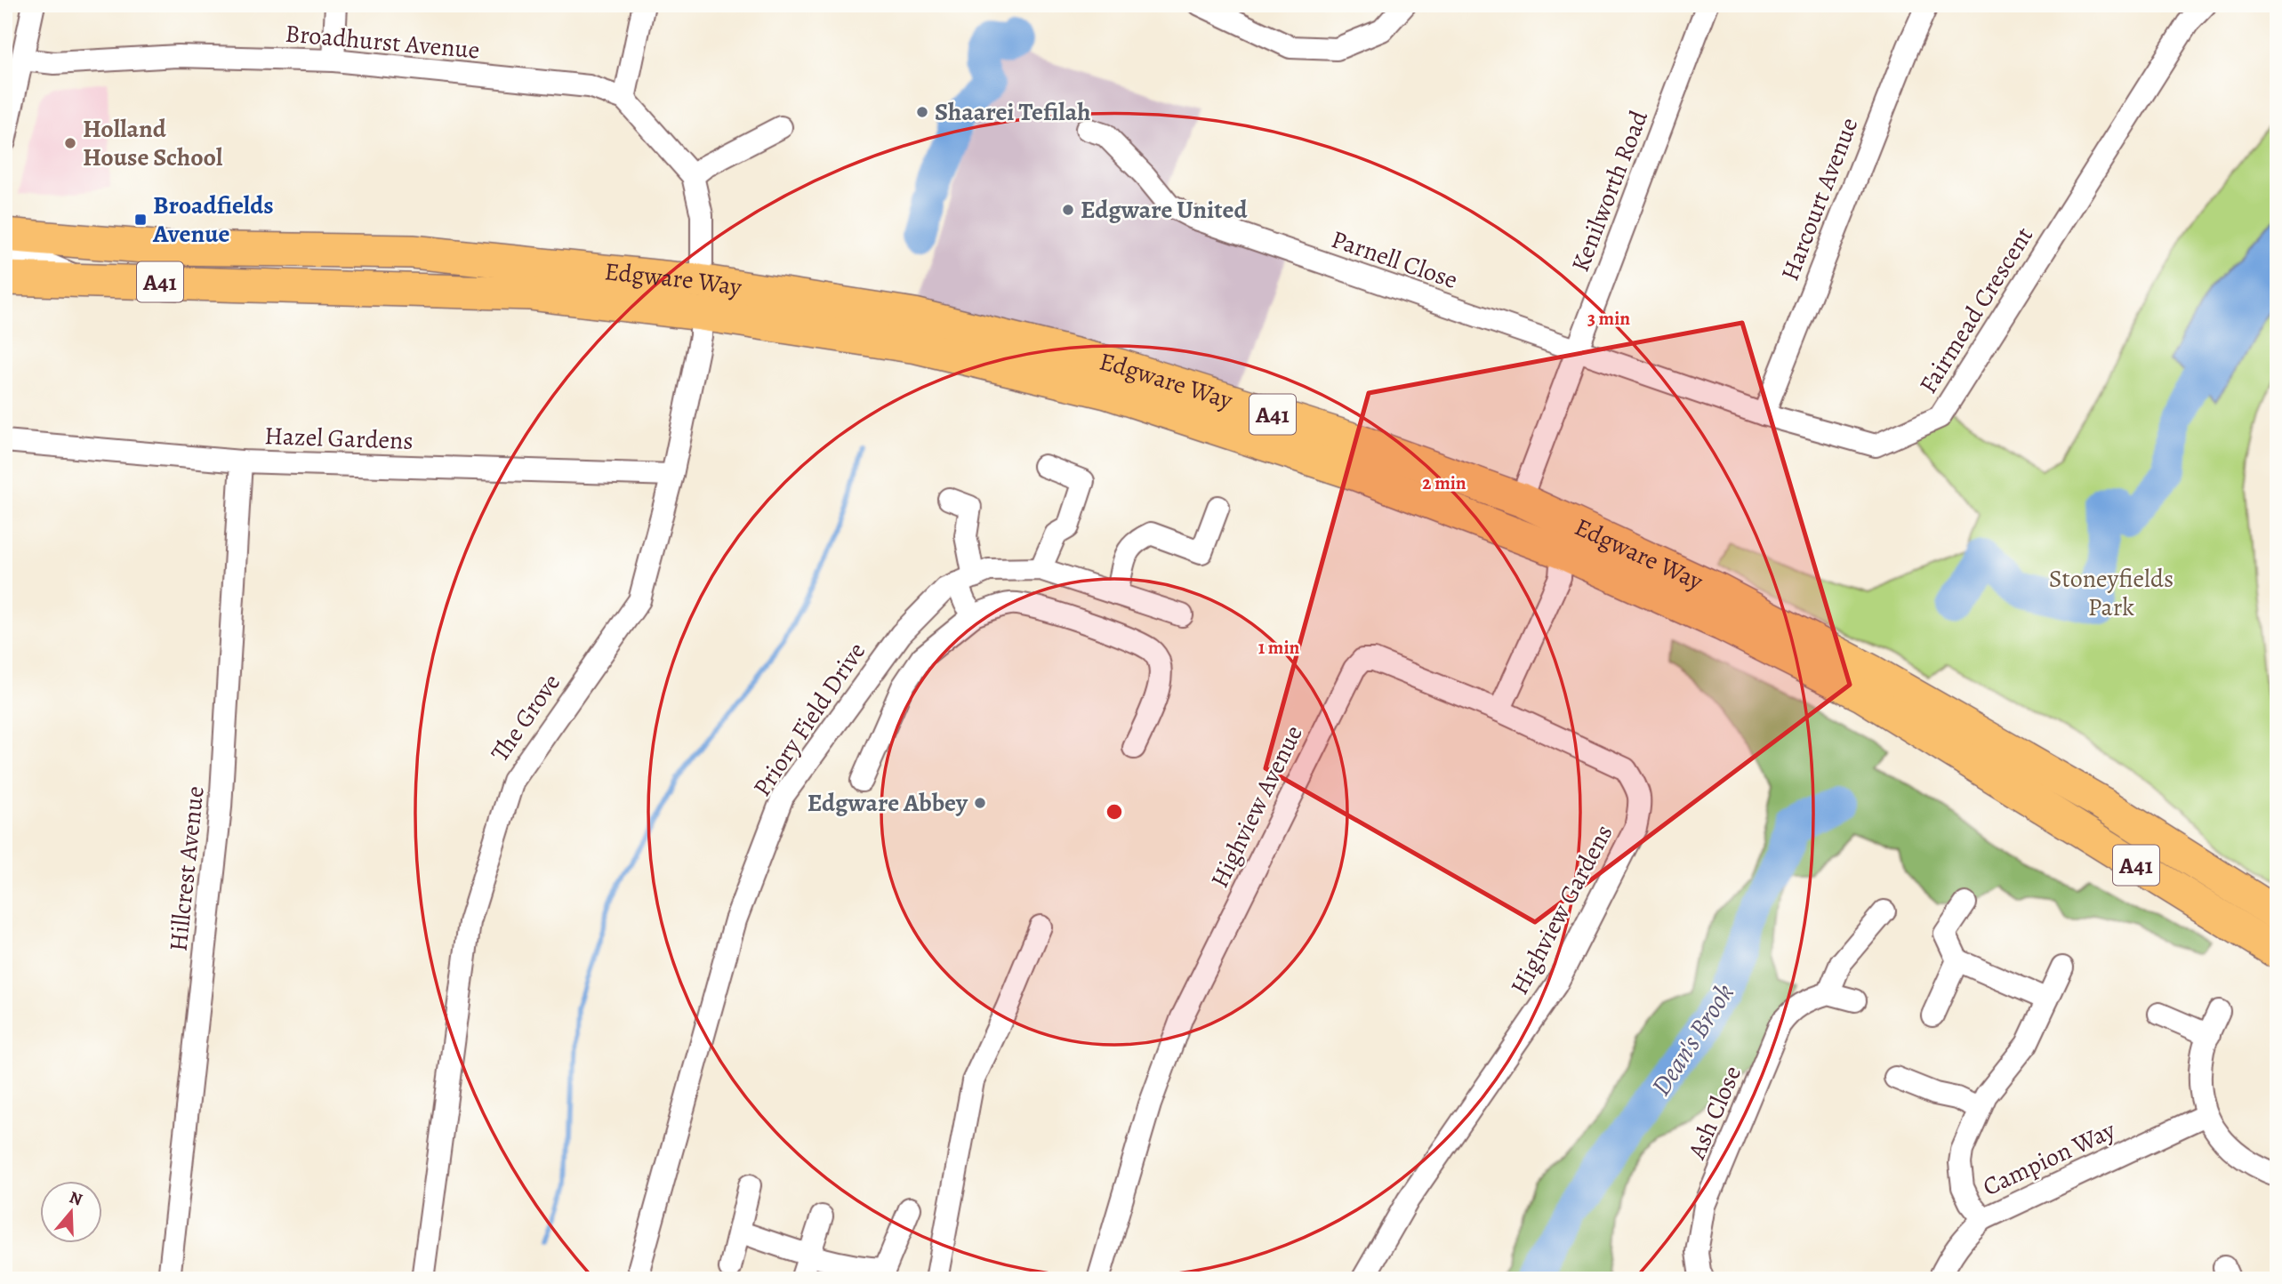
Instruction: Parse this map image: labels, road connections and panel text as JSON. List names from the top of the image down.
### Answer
{
  "streets": {
    "highway": ["Edgware Way", "A41"],
    "street": [
      "Broadhurst Avenue",
      "Kenilworth Road",
      "Harcourt Avenue",
      "Parnell Close",
      "Fairmead Crescent",
      "Hazel Gardens",
      "The Grove",
      "Priory Field Drive",
      "Highview Avenue",
      "Hillcrest Avenue",
      "Highview Gardens",
      "Ash Close",
      "Campion Way"
    ]
  },
  "crossings": [
    ["Kenilworth Road", "Parnell Close"],
    ["Kenilworth Road", "Edgware Way"],
    ["Kenilworth Road", "Fairmead Crescent"],
    ["Harcourt Avenue", "Fairmead Crescent"],
    ["Parnell Close", "Fairmead Crescent"],
    ["Edgware Way", "A41"],
    ["Edgware Way", "The Grove"],
    ["Hazel Gardens", "The Grove"],
    ["Hazel Gardens", "Hillcrest Avenue"],
    ["Highview Avenue", "Highview Gardens"]
  ],
  "water": ["Dean's Brook"],
  "parks": ["Stoneyfields Park"],
  "places": {
    "other": [
      "Shaarei Tefilah",
      "Holland House School",
      "Edgware United",
      "Edgware Abbey"
    ],
    "transit": ["Broadfields Avenue"]
  },
  "north": "top",
  "rings": ["3 min", "2 min", "1 min"]
}
